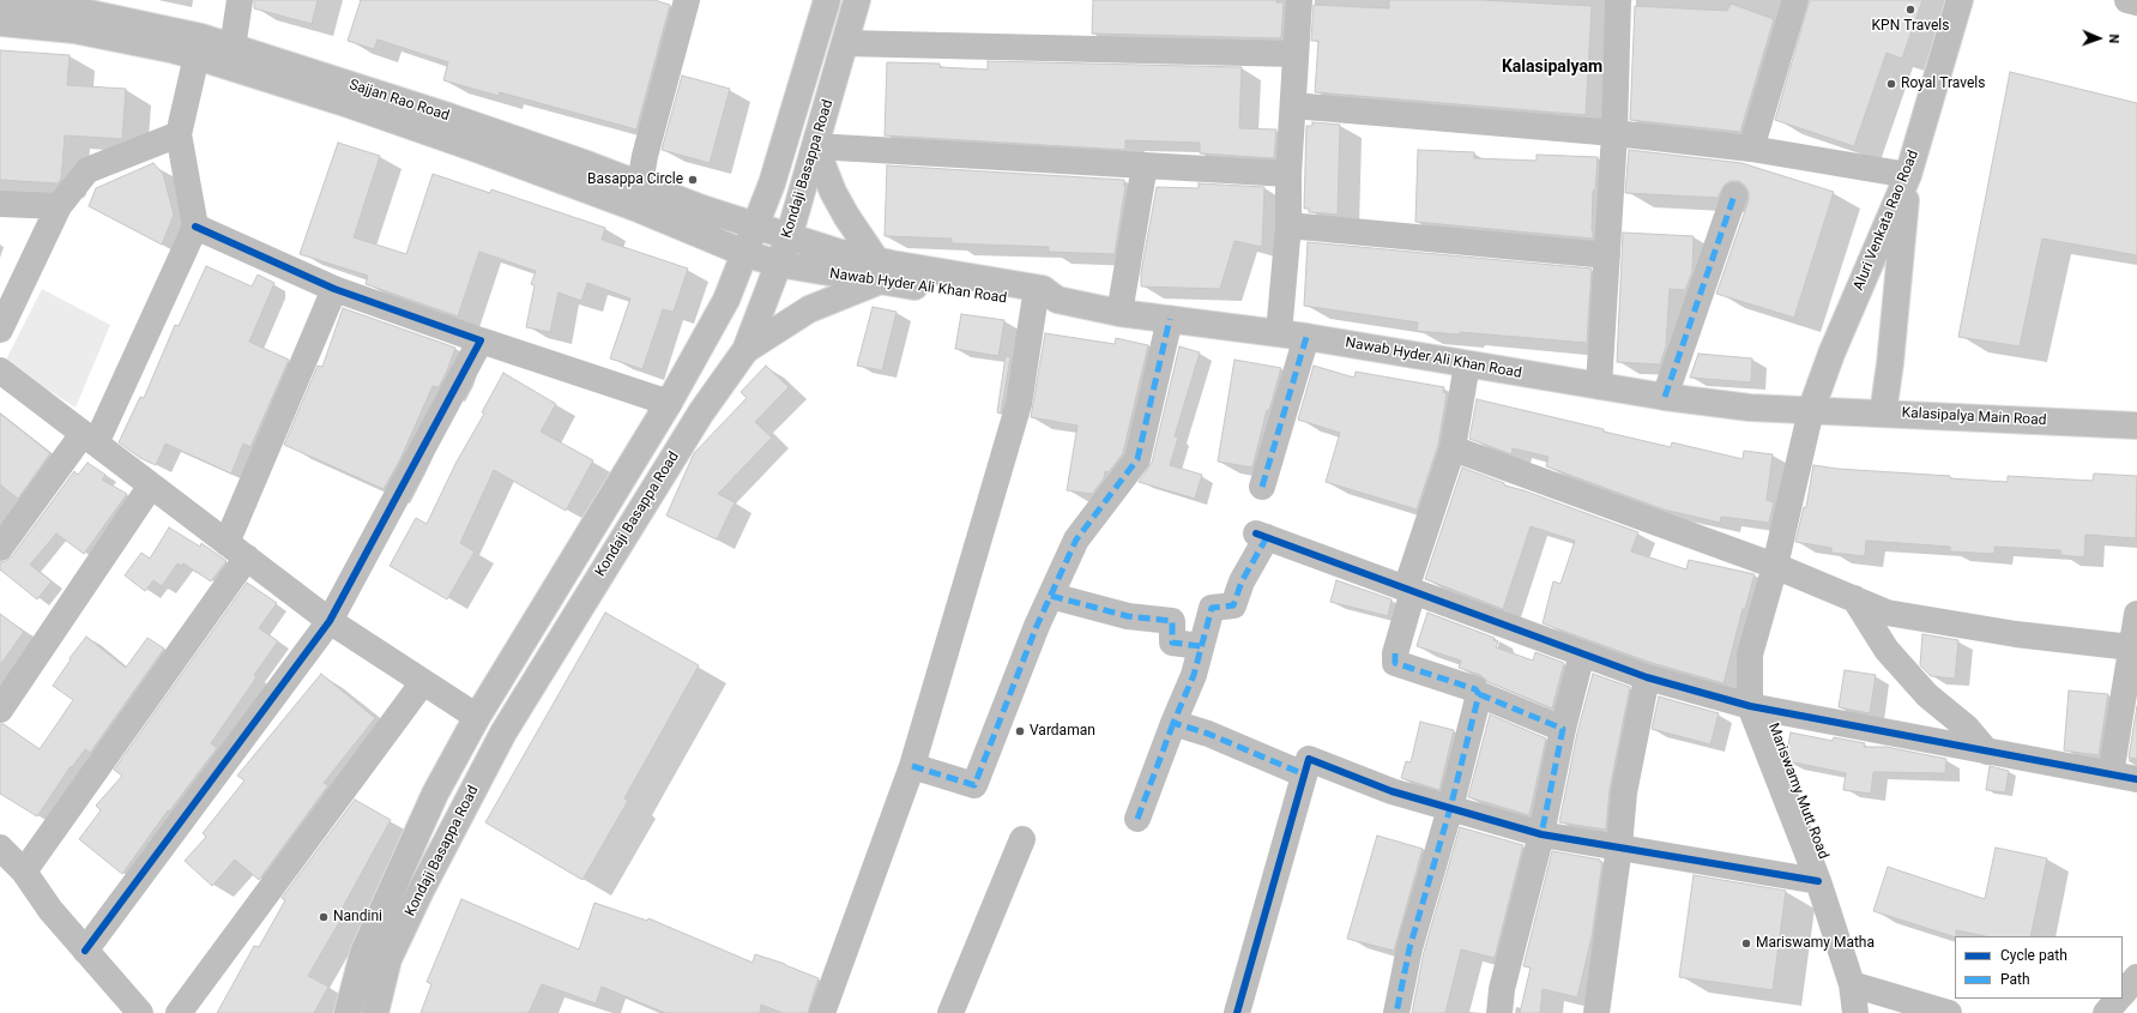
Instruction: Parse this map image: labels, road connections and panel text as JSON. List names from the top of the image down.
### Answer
{
  "streets": {
    "street": [
      "Sajjan Rao Road",
      "Kondaji Basappa Road",
      "Aluri Venkata Rao Road",
      "Nawab Hyder Ali Khan Road",
      "Kalasipalya Main Road",
      "Mariswamy Mutt Road"
    ]
  },
  "crossings": [
    ["Sajjan Rao Road", "Kondaji Basappa Road"],
    ["Sajjan Rao Road", "Nawab Hyder Ali Khan Road"],
    ["Kondaji Basappa Road", "Nawab Hyder Ali Khan Road"],
    ["Aluri Venkata Rao Road", "Nawab Hyder Ali Khan Road"],
    ["Aluri Venkata Rao Road", "Kalasipalya Main Road"],
    ["Aluri Venkata Rao Road", "Mariswamy Mutt Road"],
    ["Nawab Hyder Ali Khan Road", "Kalasipalya Main Road"],
    ["Nawab Hyder Ali Khan Road", "Mariswamy Mutt Road"],
    ["Kalasipalya Main Road", "Mariswamy Mutt Road"]
  ],
  "districts": ["Kalasipalyam"],
  "places": [
    "KPN Travels",
    "Royal Travels",
    "Basappa Circle",
    "Vardaman",
    "Nandini",
    "Mariswamy Matha"
  ],
  "legend": ["Cycle path", "Path"],
  "north": "right"
}
